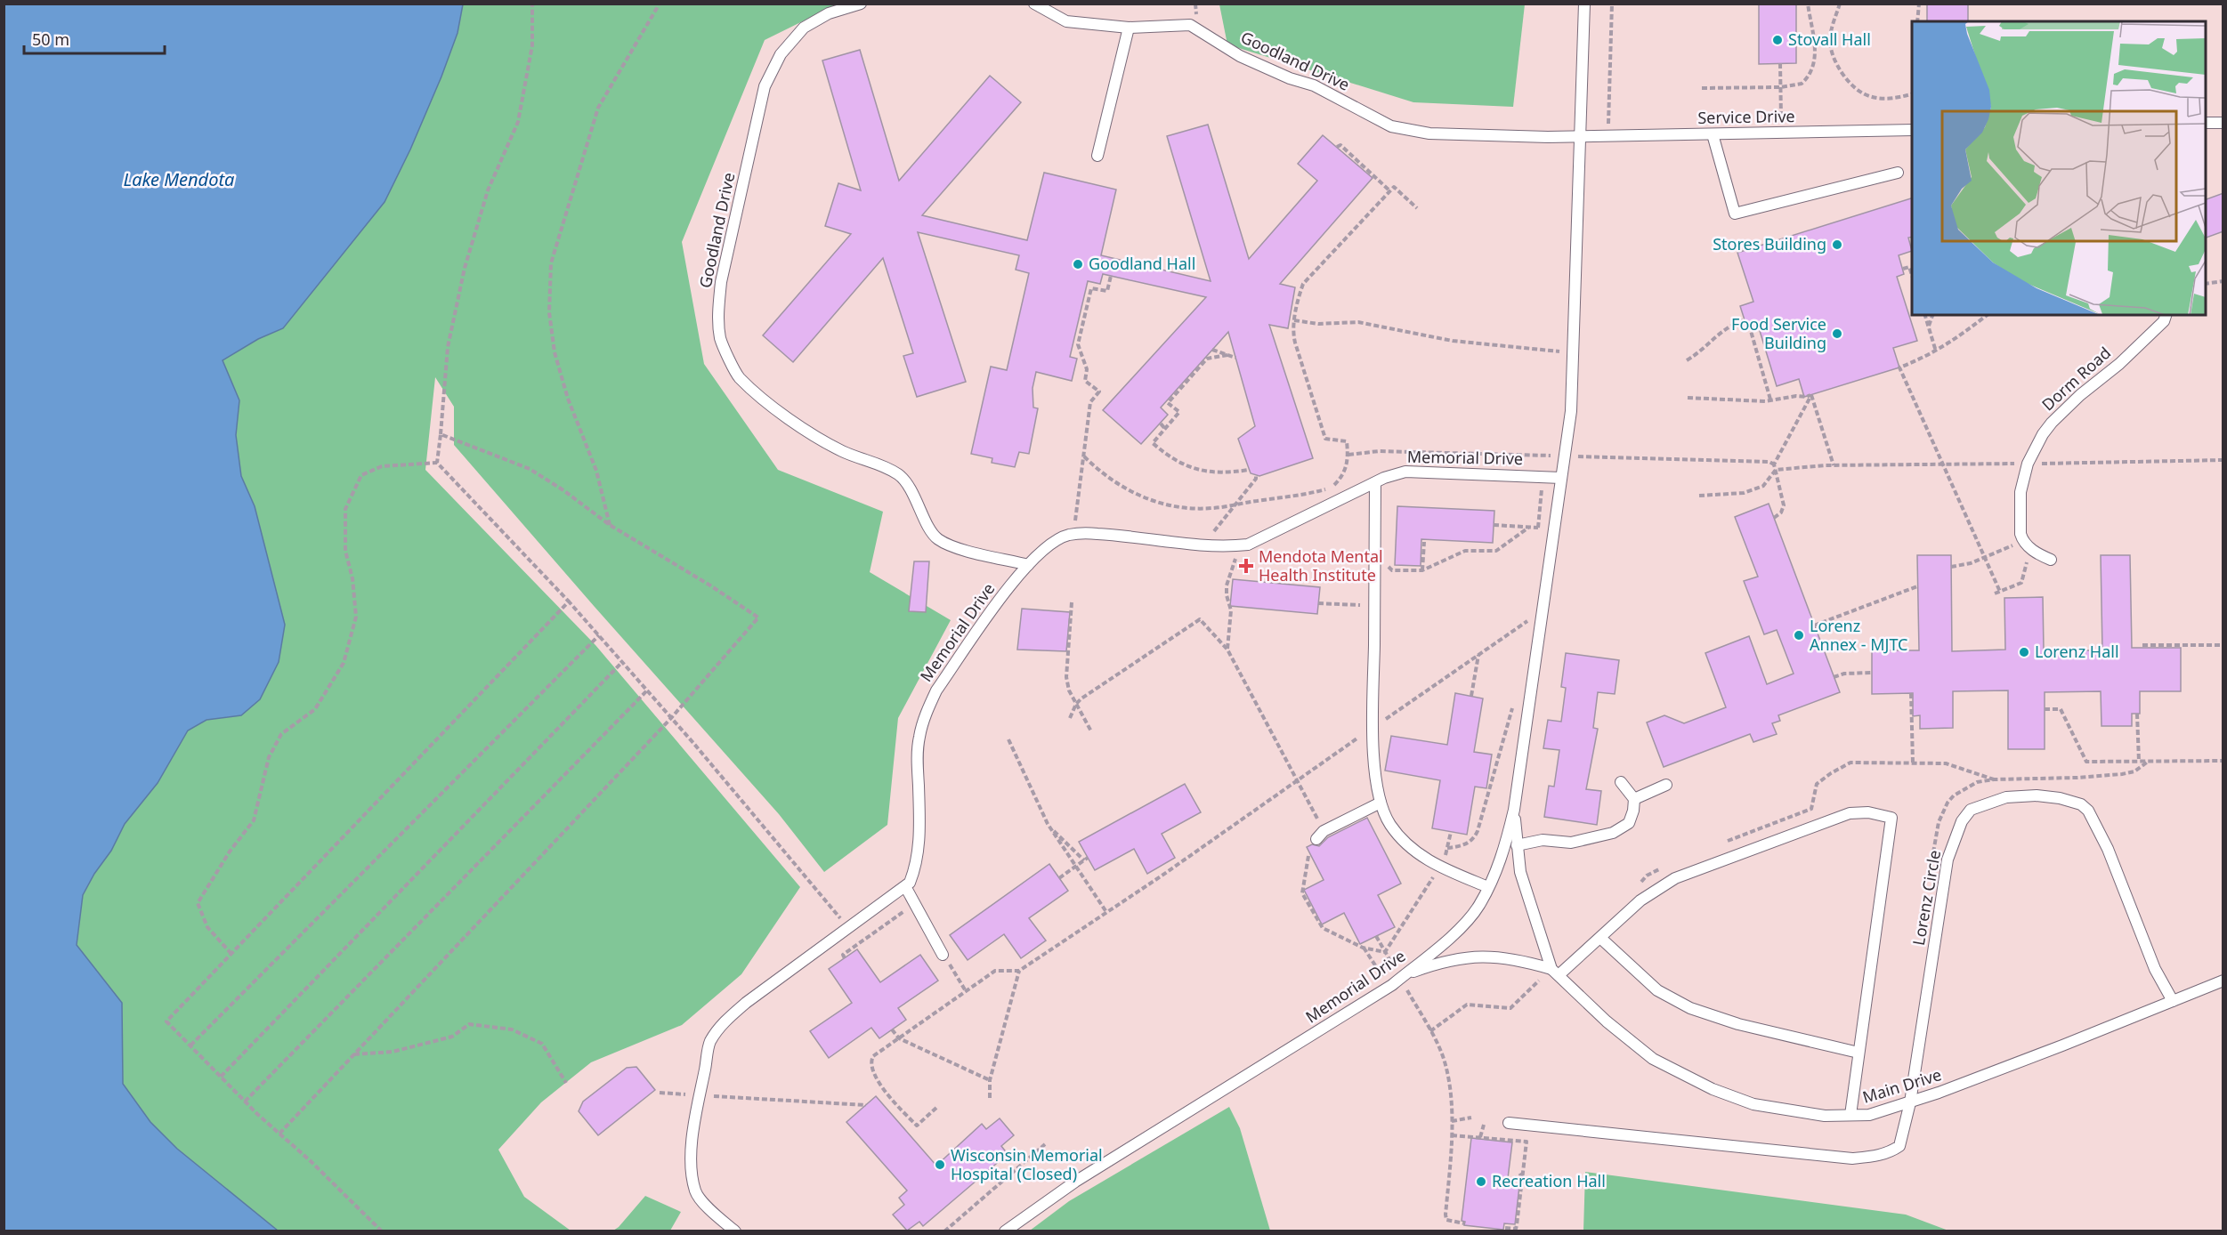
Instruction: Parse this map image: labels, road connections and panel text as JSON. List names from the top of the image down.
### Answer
{
  "streets": {
    "lane": [
      "Goodland Drive",
      "Service Drive",
      "Dorm Road",
      "Memorial Drive",
      "Lorenz Circle",
      "Main Drive"
    ]
  },
  "crossings": [
    ["Goodland Drive", "Service Drive"],
    ["Goodland Drive", "Memorial Drive"],
    ["Service Drive", "Memorial Drive"],
    ["Memorial Drive", "Main Drive"],
    ["Lorenz Circle", "Main Drive"]
  ],
  "water": ["Lake Mendota"],
  "places": {
    "other": [
      "Stovall Hall",
      "Stores Building",
      "Goodland Hall",
      "Food Service Building",
      "Lorenz Annex - MJTC",
      "Lorenz Hall",
      "Wisconsin Memorial Hospital (Closed)",
      "Recreation Hall"
    ],
    "health": ["Mendota Mental Health Institute"]
  },
  "scale_bar": "50 m"
}
